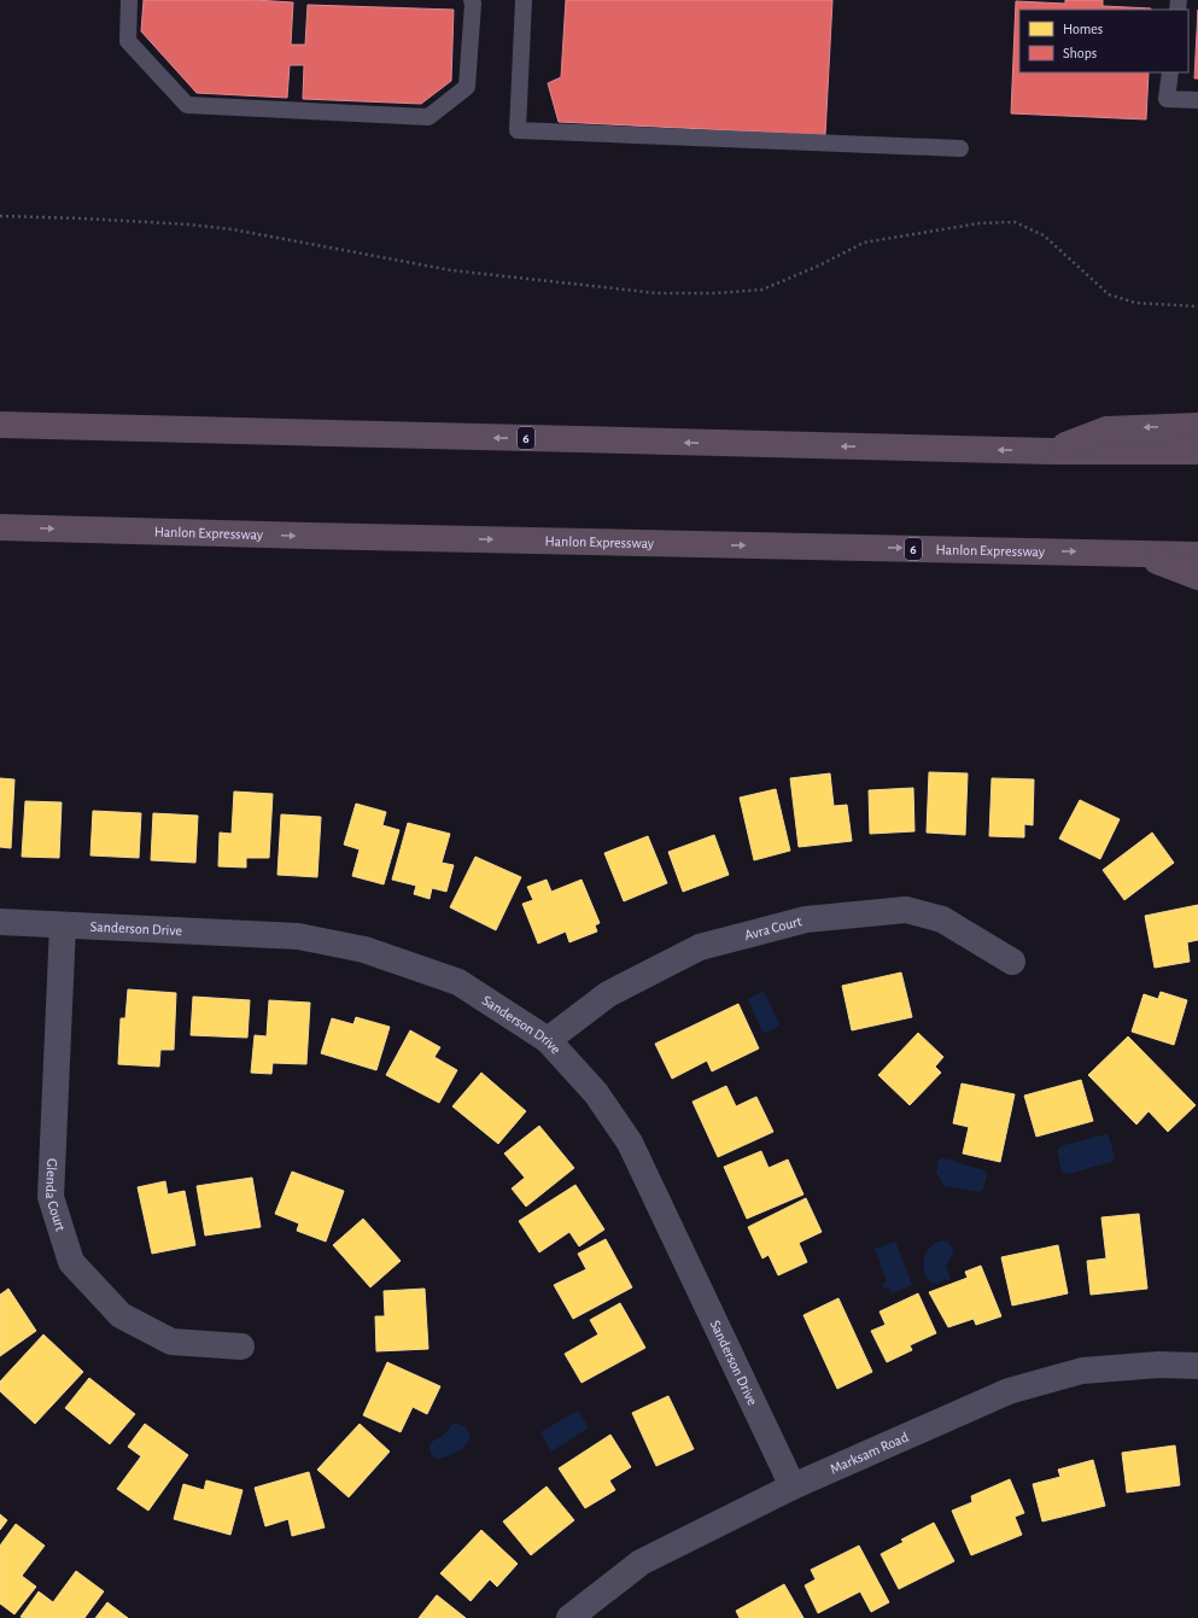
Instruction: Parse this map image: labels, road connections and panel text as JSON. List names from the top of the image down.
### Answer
{
  "streets": {
    "highway": ["6", "Hanlon Expressway"],
    "street": [
      "Avra Court",
      "Sanderson Drive",
      "Glenda Court",
      "Marksam Road"
    ]
  },
  "crossings": [
    ["Avra Court", "Sanderson Drive"],
    ["Sanderson Drive", "Glenda Court"],
    ["Sanderson Drive", "Marksam Road"]
  ],
  "legend": ["Homes", "Shops"]
}
